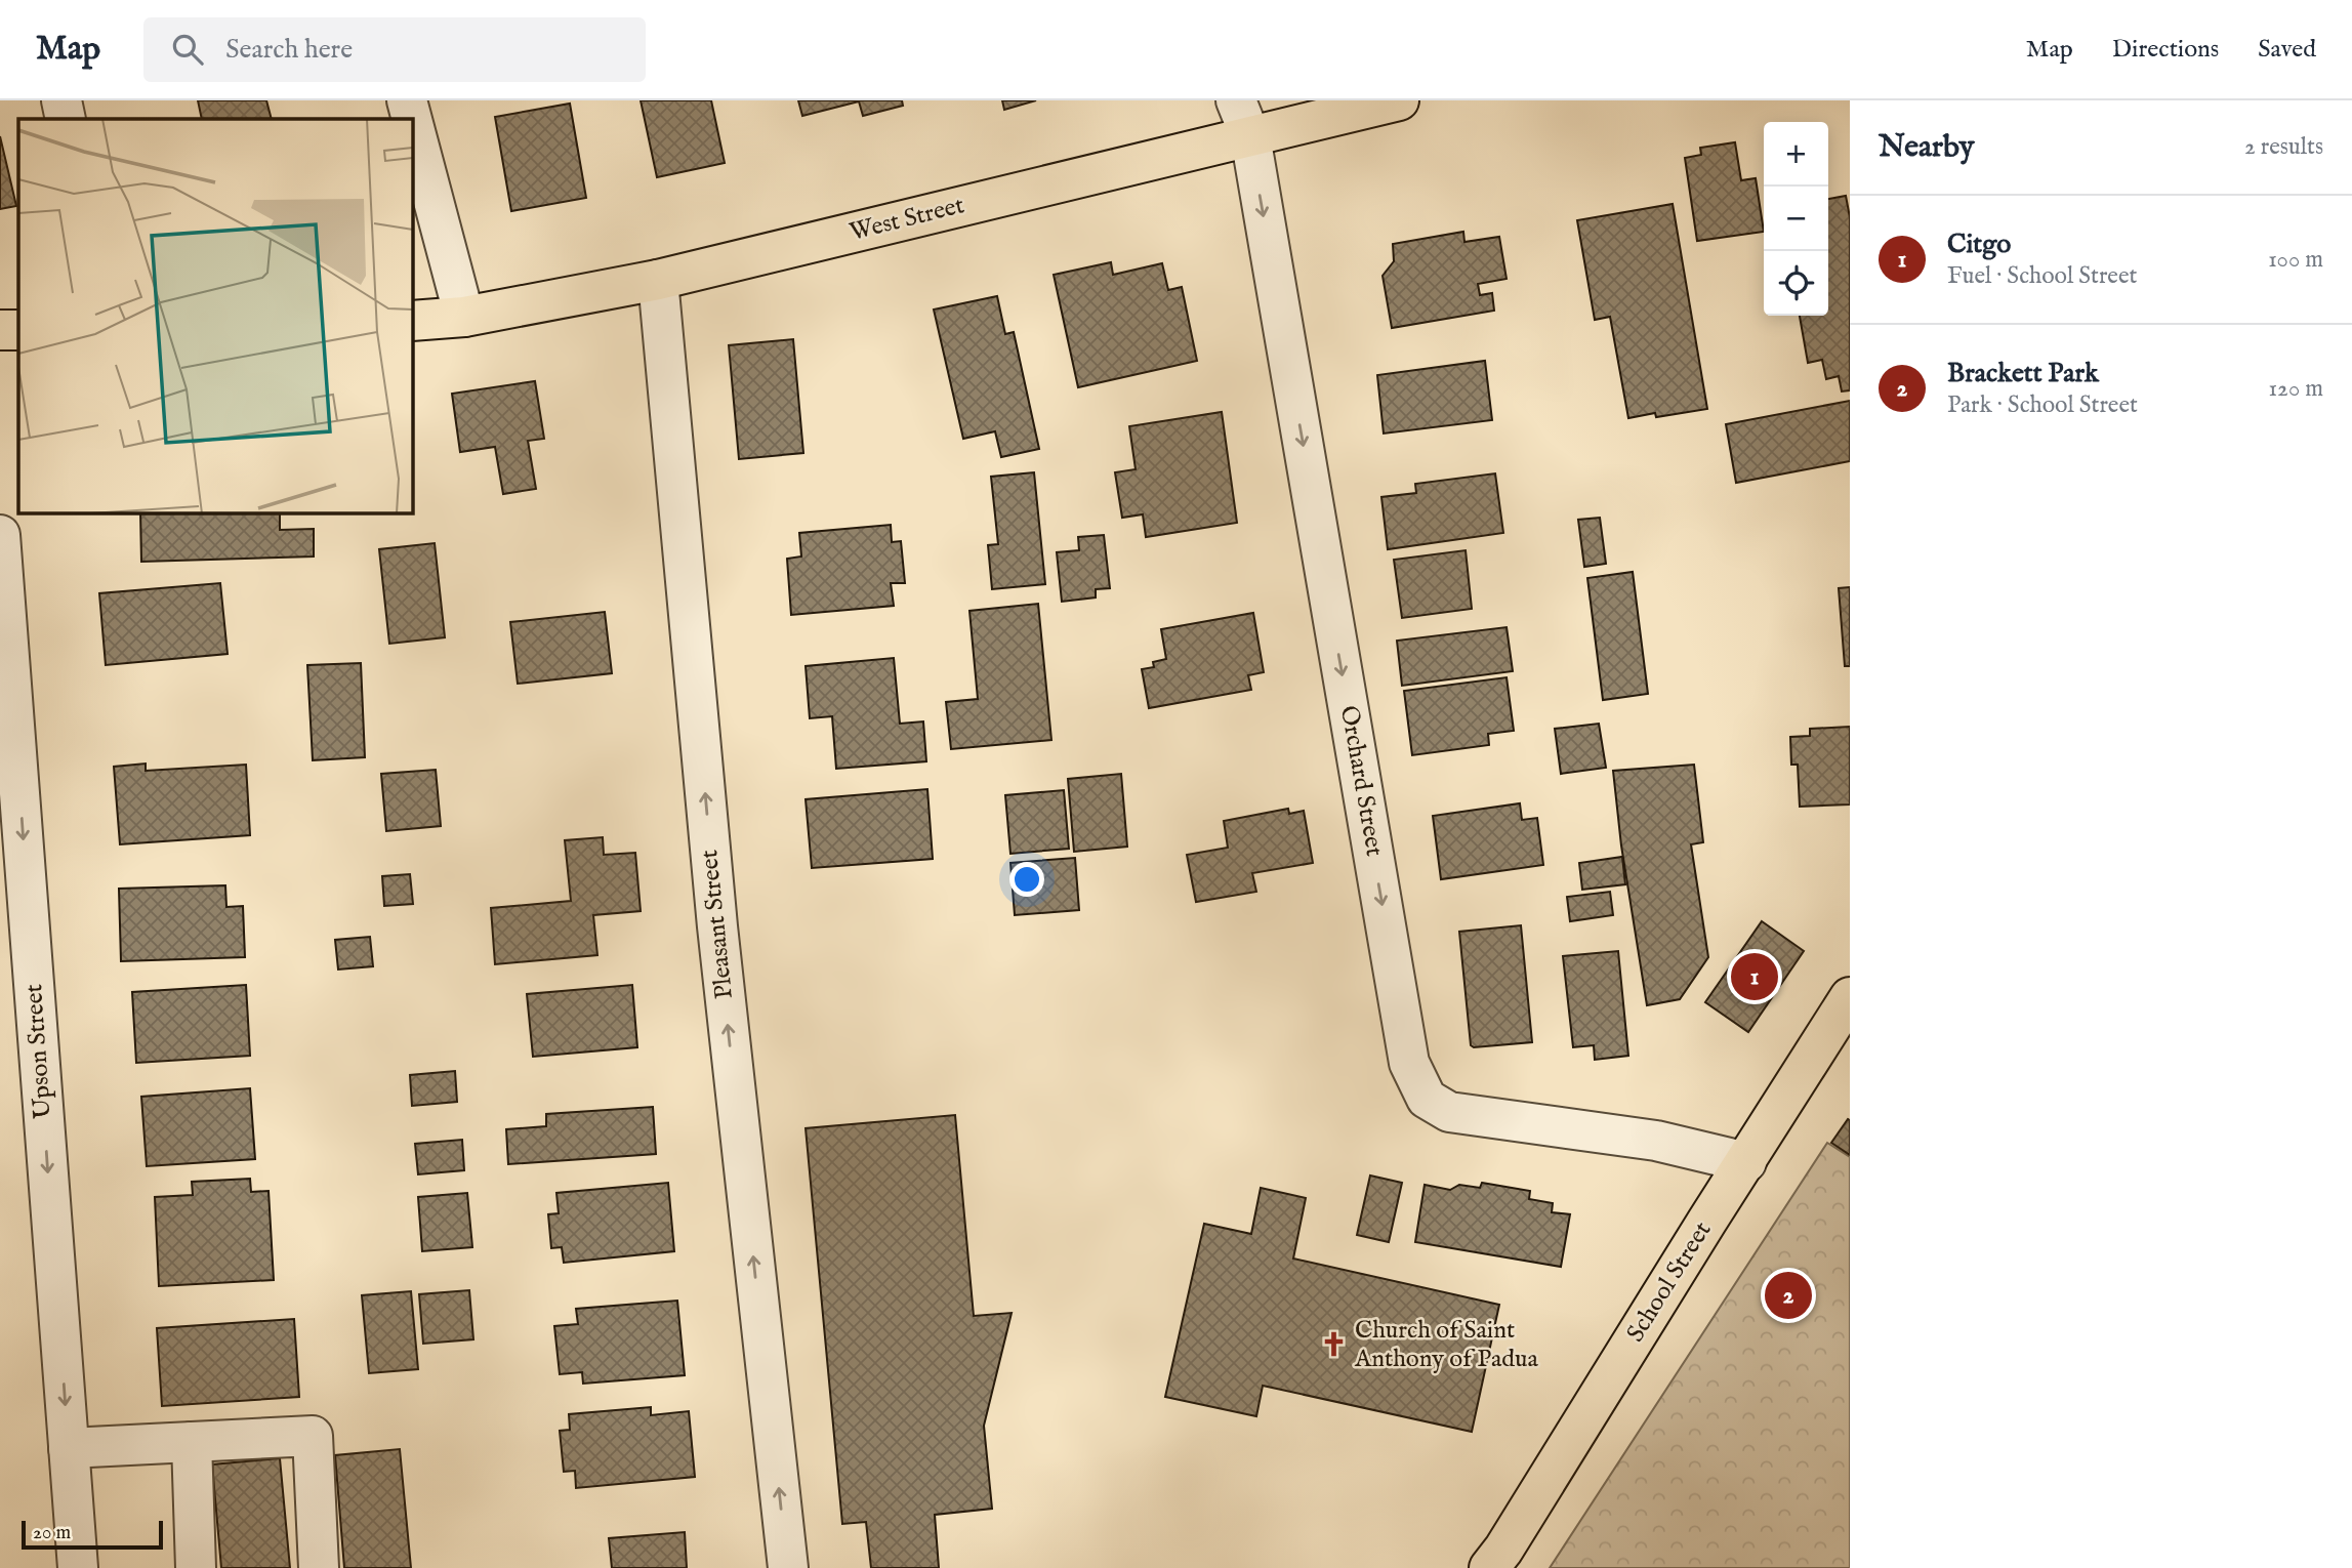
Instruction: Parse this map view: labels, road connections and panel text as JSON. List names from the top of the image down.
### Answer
{
  "streets": {
    "main road": ["West Street", "School Street"],
    "street": ["Orchard Street", "Pleasant Street", "Upson Street"]
  },
  "crossings": [
    ["West Street", "Orchard Street"],
    ["West Street", "Pleasant Street"],
    ["Orchard Street", "School Street"]
  ],
  "one_way": ["Orchard Street", "Pleasant Street", "Upson Street"],
  "places": {
    "church": ["Church of Saint Anthony of Padua"]
  },
  "scale_bar": "20 m",
  "page": {
    "header": "Map",
    "search": "Search here",
    "nav": ["Map", "Directions", "Saved"],
    "heading": ["Nearby", "2 results"],
    "map_buttons": ["+", "−"],
    "list": [
      {
        "mark": "1",
        "name": "Citgo",
        "note": "Fuel · School Street",
        "value": "100 m"
      },
      {
        "mark": "2",
        "name": "Brackett Park",
        "note": "Park · School Street",
        "value": "120 m"
      }
    ],
    "pins": ["1", "2"],
    "scale": "20 m"
  }
}
